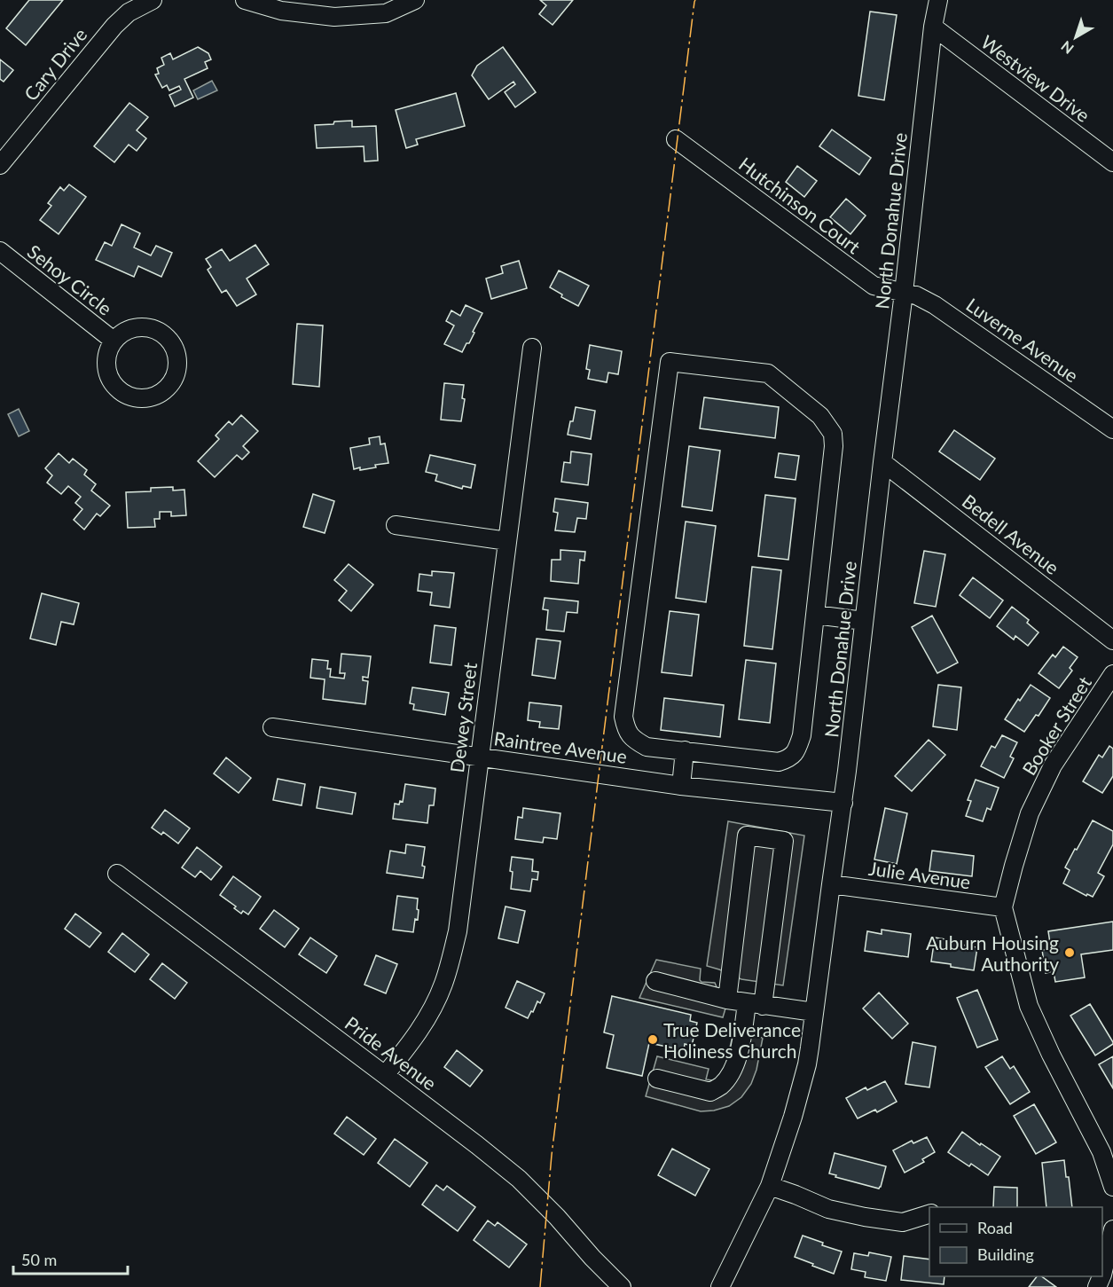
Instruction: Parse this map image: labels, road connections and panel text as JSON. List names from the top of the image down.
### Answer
{
  "streets": {
    "street": [
      "Cary Drive",
      "Westview Drive",
      "Hutchinson Court",
      "North Donahue Drive",
      "Sehoy Circle",
      "Luverne Avenue",
      "Bedell Avenue",
      "Dewey Street",
      "Booker Street",
      "Raintree Avenue",
      "Julie Avenue",
      "Pride Avenue"
    ]
  },
  "crossings": [
    ["Westview Drive", "North Donahue Drive"],
    ["Hutchinson Court", "North Donahue Drive"],
    ["Hutchinson Court", "Luverne Avenue"],
    ["North Donahue Drive", "Luverne Avenue"],
    ["North Donahue Drive", "Bedell Avenue"],
    ["North Donahue Drive", "Raintree Avenue"],
    ["North Donahue Drive", "Julie Avenue"],
    ["Dewey Street", "Raintree Avenue"],
    ["Dewey Street", "Pride Avenue"],
    ["Booker Street", "Julie Avenue"]
  ],
  "places": ["Auburn Housing Authority", "True Deliverance Holiness Church"],
  "legend": ["Road", "Building"],
  "scale_bar": "50 m",
  "north": "bottom left"
}
